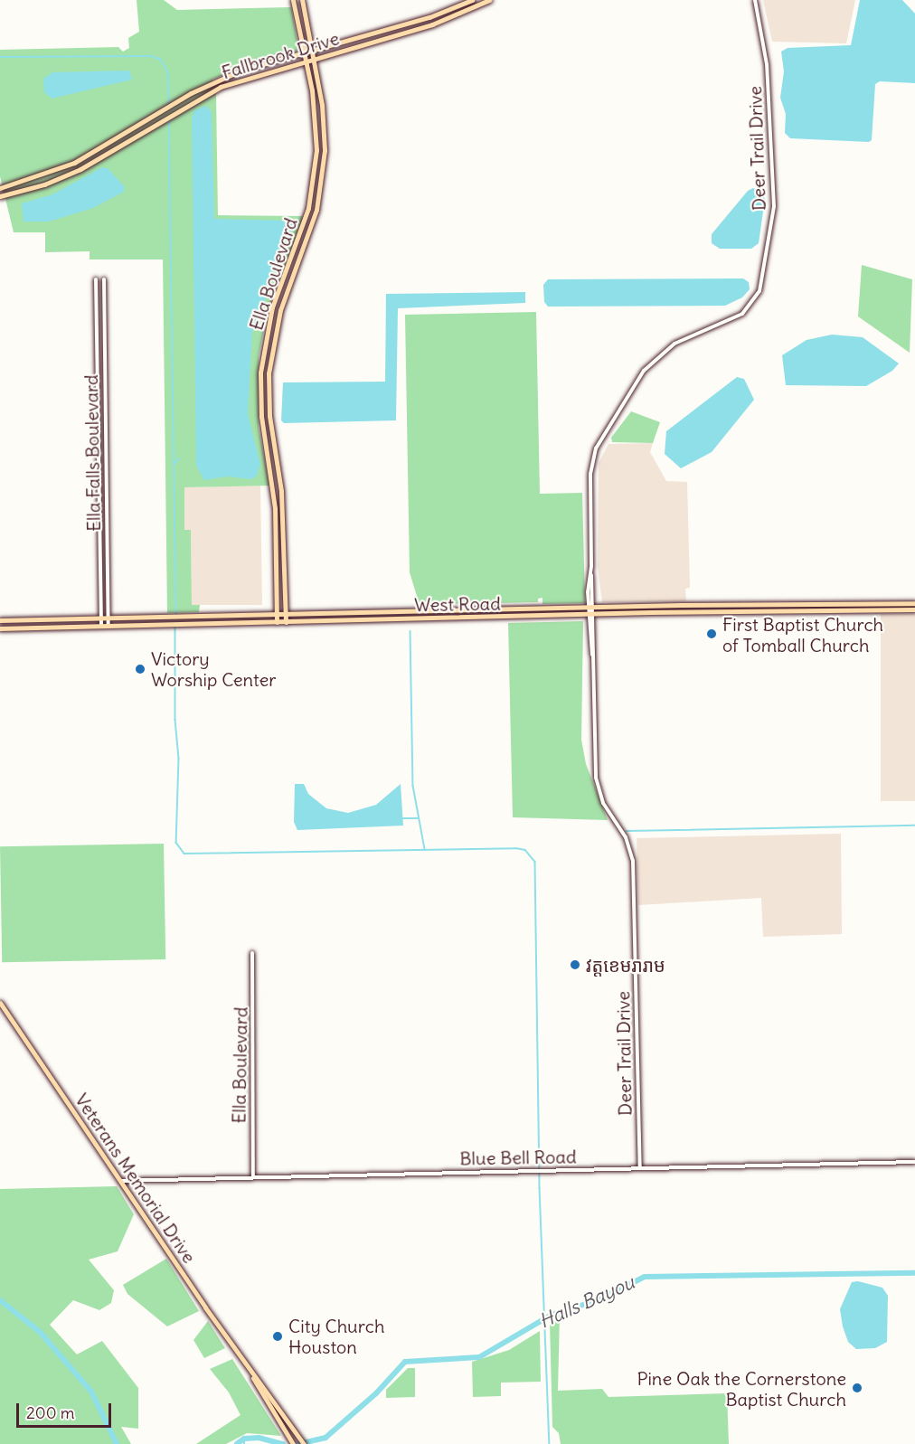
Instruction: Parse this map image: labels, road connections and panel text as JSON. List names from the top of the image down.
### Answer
{
  "streets": {
    "main road": [
      "Fallbrook Drive",
      "Ella Boulevard",
      "West Road",
      "Veterans Memorial Drive"
    ],
    "street": ["Deer Trail Drive", "Ella Falls Boulevard", "Blue Bell Road"]
  },
  "crossings": [
    ["Fallbrook Drive", "Ella Boulevard"],
    ["Deer Trail Drive", "West Road"],
    ["Deer Trail Drive", "Blue Bell Road"],
    ["Ella Boulevard", "West Road"],
    ["Ella Boulevard", "Blue Bell Road"],
    ["Ella Falls Boulevard", "West Road"],
    ["Blue Bell Road", "Veterans Memorial Drive"]
  ],
  "water": ["Halls Bayou"],
  "places": [
    "First Baptist Church of Tomball Church",
    "Victory Worship Center",
    "វត្តខេមរារាម",
    "City Church Houston",
    "Pine Oak the Cornerstone Baptist Church"
  ],
  "scale_bar": "200 m"
}
